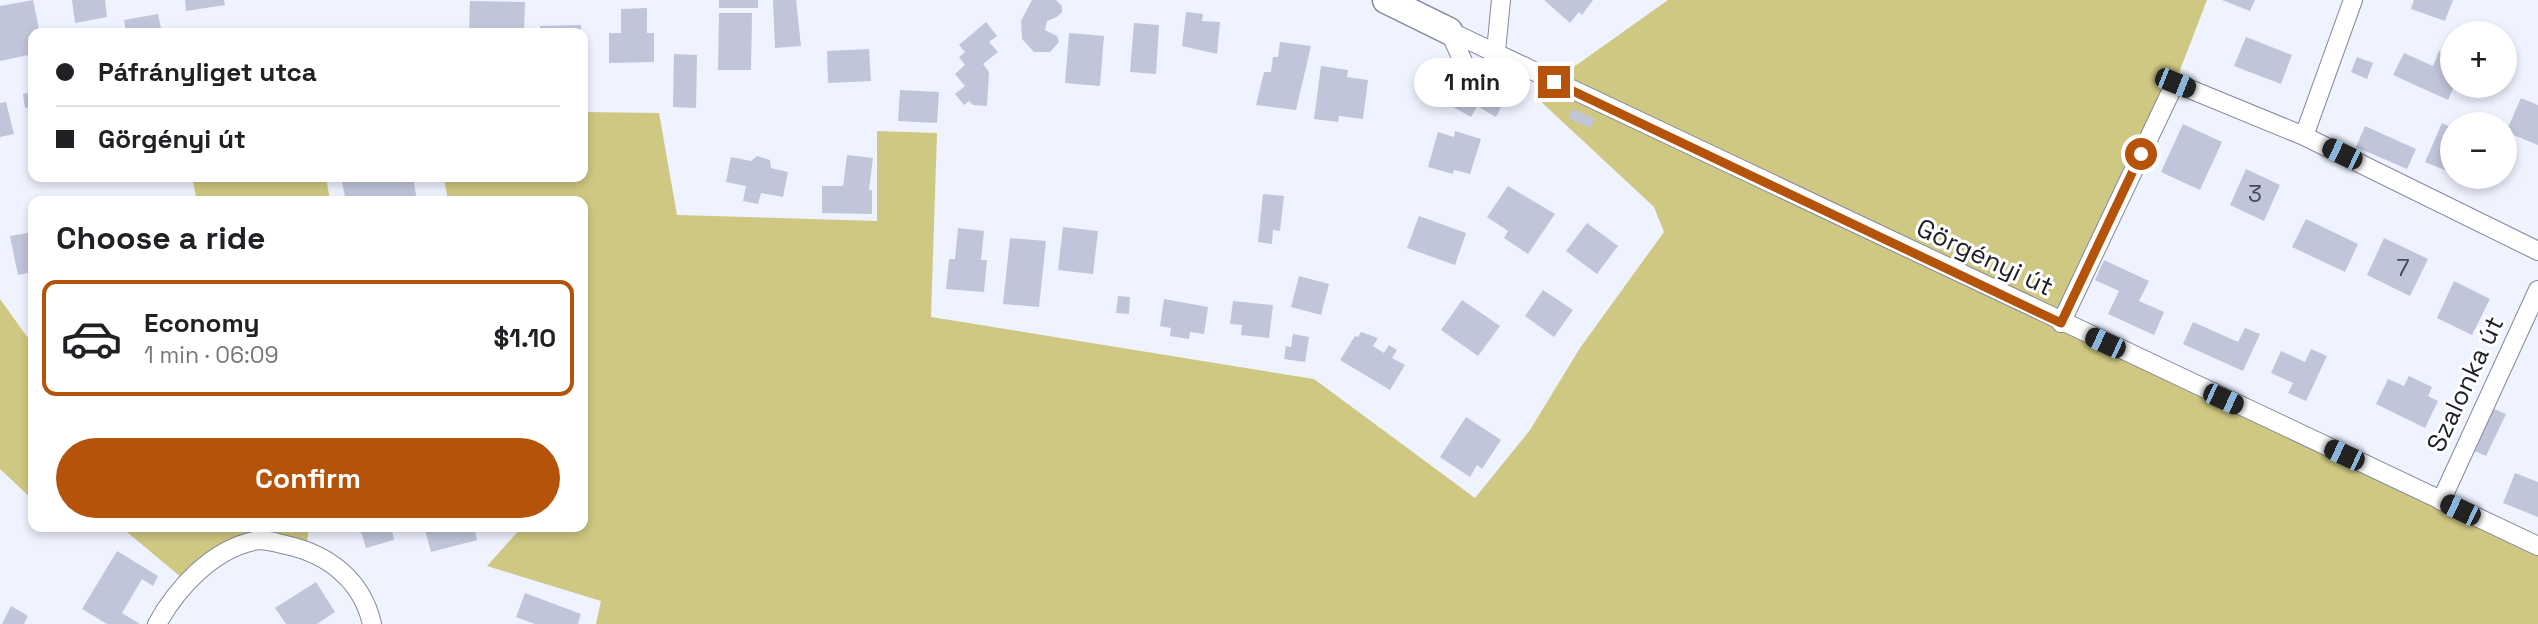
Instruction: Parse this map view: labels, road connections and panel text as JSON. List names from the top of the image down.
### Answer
{
  "streets": {
    "street": ["Görgényi út", "Szalonka út"]
  },
  "crossings": [
    ["Görgényi út", "Szalonka út"]
  ],
  "house_numbers": ["3", "7"],
  "page": {
    "map_buttons": ["+", "−"],
    "banner": ["Páfrányliget utca", "Görgényi út"],
    "bubble": "1 min",
    "heading": "Choose a ride",
    "list": [
      {
        "name": "Economy",
        "note": "1 min · 06:09",
        "value": "$1.10"
      }
    ],
    "buttons": "Confirm"
  }
}
